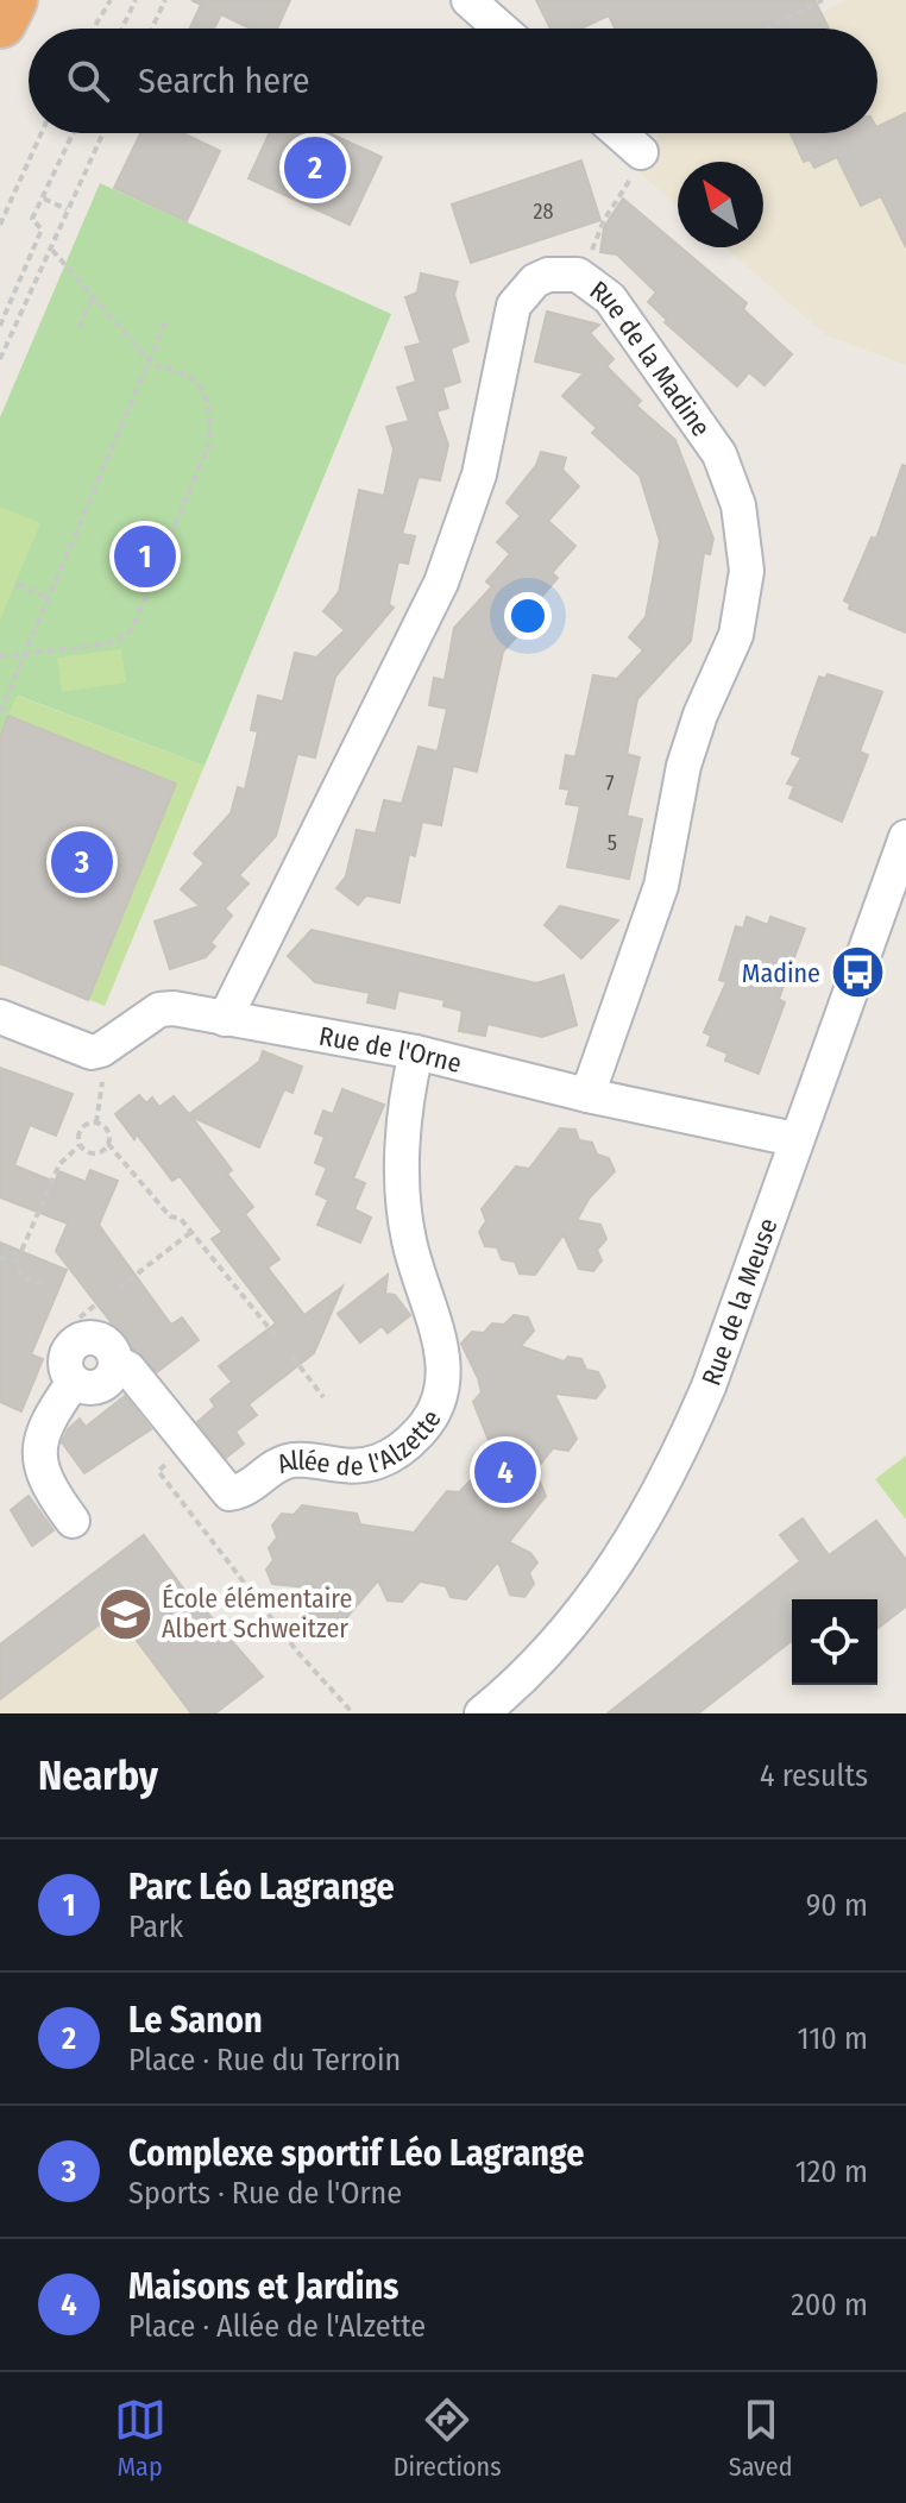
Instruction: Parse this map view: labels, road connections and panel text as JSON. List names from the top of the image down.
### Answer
{
  "streets": {
    "street": [
      "Rue de la Madine",
      "Rue de l'Orne",
      "Rue de la Meuse",
      "Allée de l'Alzette"
    ]
  },
  "crossings": [
    ["Rue de la Madine", "Rue de l'Orne"],
    ["Rue de l'Orne", "Rue de la Meuse"],
    ["Rue de l'Orne", "Allée de l'Alzette"]
  ],
  "places": {
    "bus stop": ["Madine"],
    "school or university": ["École élémentaire Albert Schweitzer"]
  },
  "house_numbers": ["28", "7", "5"],
  "north": "top left",
  "page": {
    "search": "Search here",
    "pins": [
      "2",
      "1",
      "3",
      "4"
    ],
    "heading": ["Nearby", "4 results"],
    "list": [
      {
        "mark": "1",
        "name": "Parc Léo Lagrange",
        "note": "Park",
        "value": "90 m"
      },
      {
        "mark": "2",
        "name": "Le Sanon",
        "note": "Place · Rue du Terroin",
        "value": "110 m"
      },
      {
        "mark": "3",
        "name": "Complexe sportif Léo Lagrange",
        "note": "Sports · Rue de l'Orne",
        "value": "120 m"
      },
      {
        "mark": "4",
        "name": "Maisons et Jardins",
        "note": "Place · Allée de l'Alzette",
        "value": "200 m"
      }
    ],
    "nav": ["Map", "Directions", "Saved"]
  }
}
